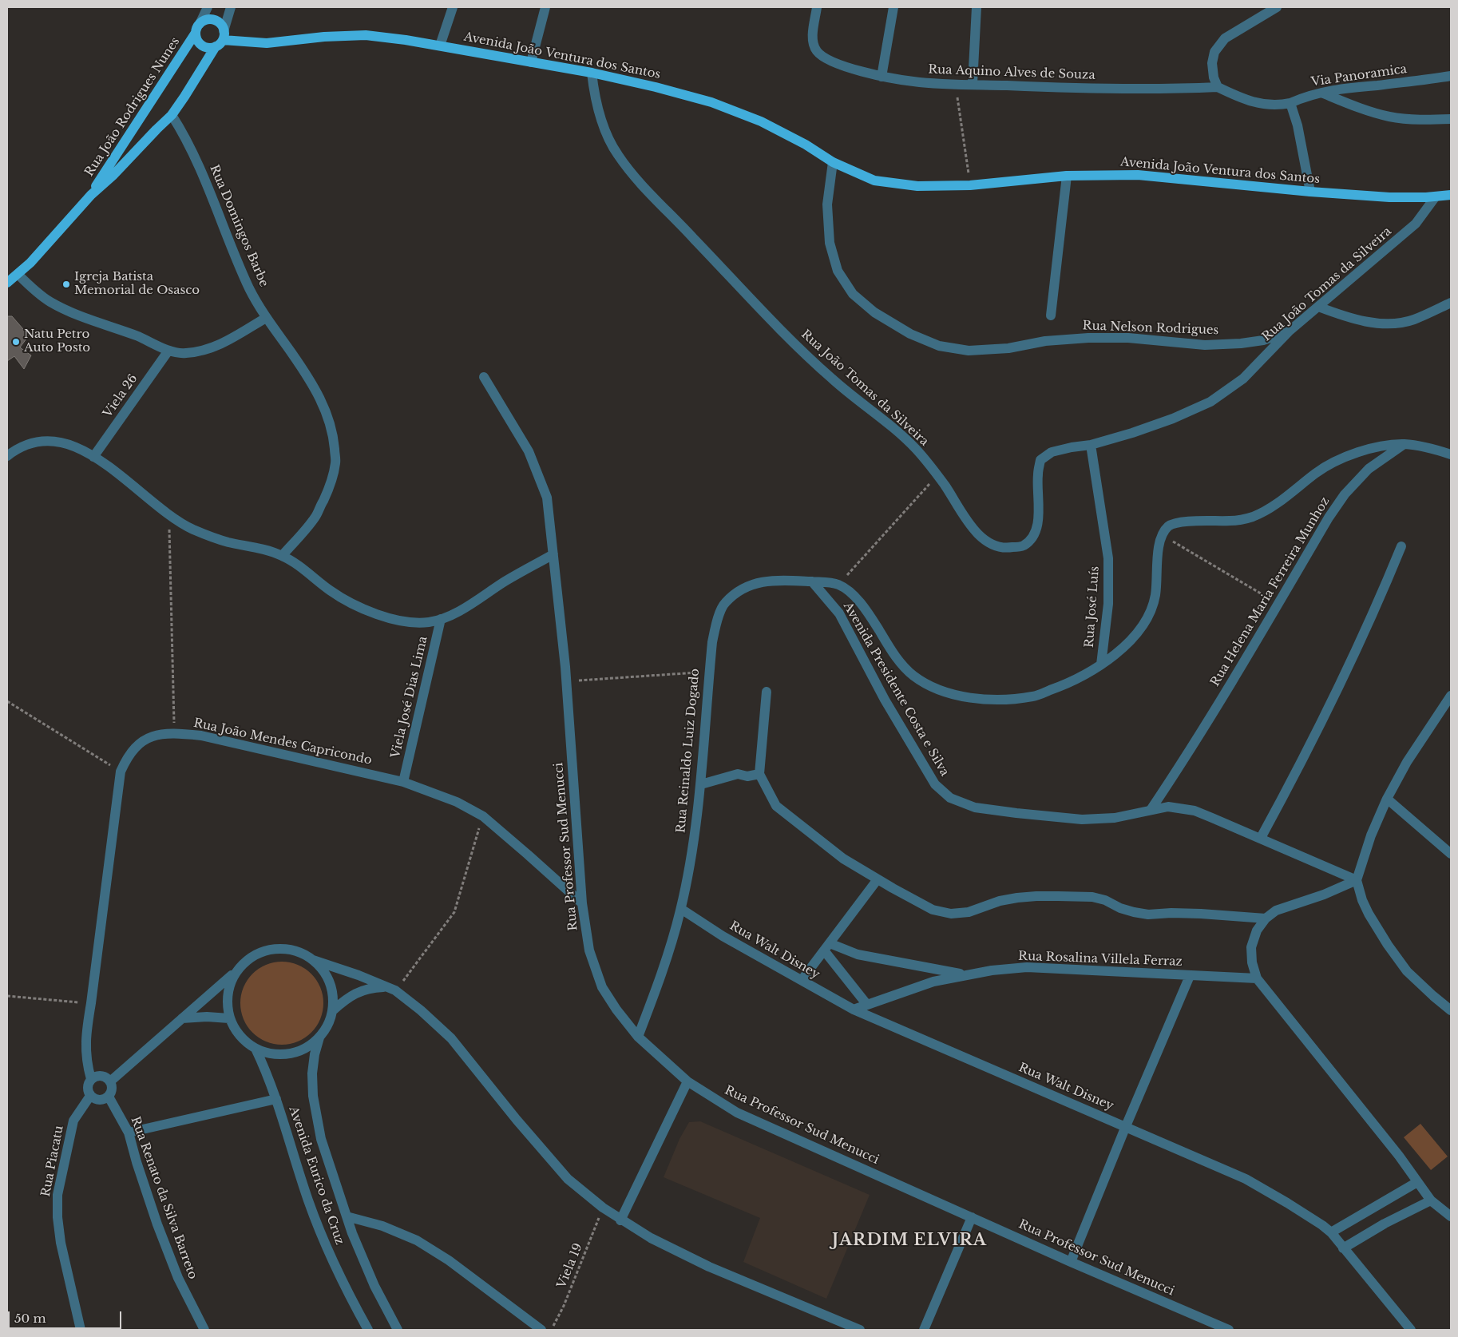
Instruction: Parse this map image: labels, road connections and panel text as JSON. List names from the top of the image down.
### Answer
{
  "streets": {
    "main road": ["Avenida João Ventura dos Santos", "Rua João Rodrigues Nunes"],
    "street": [
      "Rua Aquino Alves de Souza",
      "Via Panoramica",
      "Rua Domingos Barbe",
      "Rua João Tomas da Silveira",
      "Rua Nelson Rodrigues",
      "Viela 26",
      "Rua Helena Maria Ferreira Munhoz",
      "Rua José Luís",
      "Avenida Presidente Costa e Silva",
      "Viela José Dias Lima",
      "Rua João Mendes Capricondo",
      "Rua Reinaldo Luiz Dogado",
      "Rua Professor Sud Menucci",
      "Rua Walt Disney",
      "Rua Rosalina Villela Ferraz",
      "Rua Piacatu",
      "Avenida Eurico da Cruz",
      "Rua Renato da Silva Barreto"
    ],
    "path": ["Viela 19"]
  },
  "crossings": [
    ["Avenida João Ventura dos Santos", "Rua João Rodrigues Nunes"],
    ["Avenida João Ventura dos Santos", "Rua João Tomas da Silveira"],
    ["Avenida João Ventura dos Santos", "Rua Nelson Rodrigues"],
    ["Rua Aquino Alves de Souza", "Via Panoramica"],
    ["Rua João Rodrigues Nunes", "Rua Domingos Barbe"],
    ["Rua João Tomas da Silveira", "Rua Nelson Rodrigues"],
    ["Rua João Tomas da Silveira", "Rua José Luís"],
    ["Rua Helena Maria Ferreira Munhoz", "Avenida Presidente Costa e Silva"],
    ["Avenida Presidente Costa e Silva", "Rua Reinaldo Luiz Dogado"],
    ["Viela José Dias Lima", "Rua João Mendes Capricondo"],
    ["Rua João Mendes Capricondo", "Rua Professor Sud Menucci"],
    ["Rua João Mendes Capricondo", "Rua Piacatu"],
    ["Rua João Mendes Capricondo", "Rua Renato da Silva Barreto"],
    ["Rua Reinaldo Luiz Dogado", "Rua Professor Sud Menucci"],
    ["Rua Reinaldo Luiz Dogado", "Rua Walt Disney"],
    ["Rua Walt Disney", "Rua Rosalina Villela Ferraz"],
    ["Rua Piacatu", "Rua Renato da Silva Barreto"]
  ],
  "districts": ["JARDIM ELVIRA"],
  "places": ["Igreja Batista Memorial de Osasco", "Natu Petro Auto Posto"],
  "scale_bar": "50 m"
}
